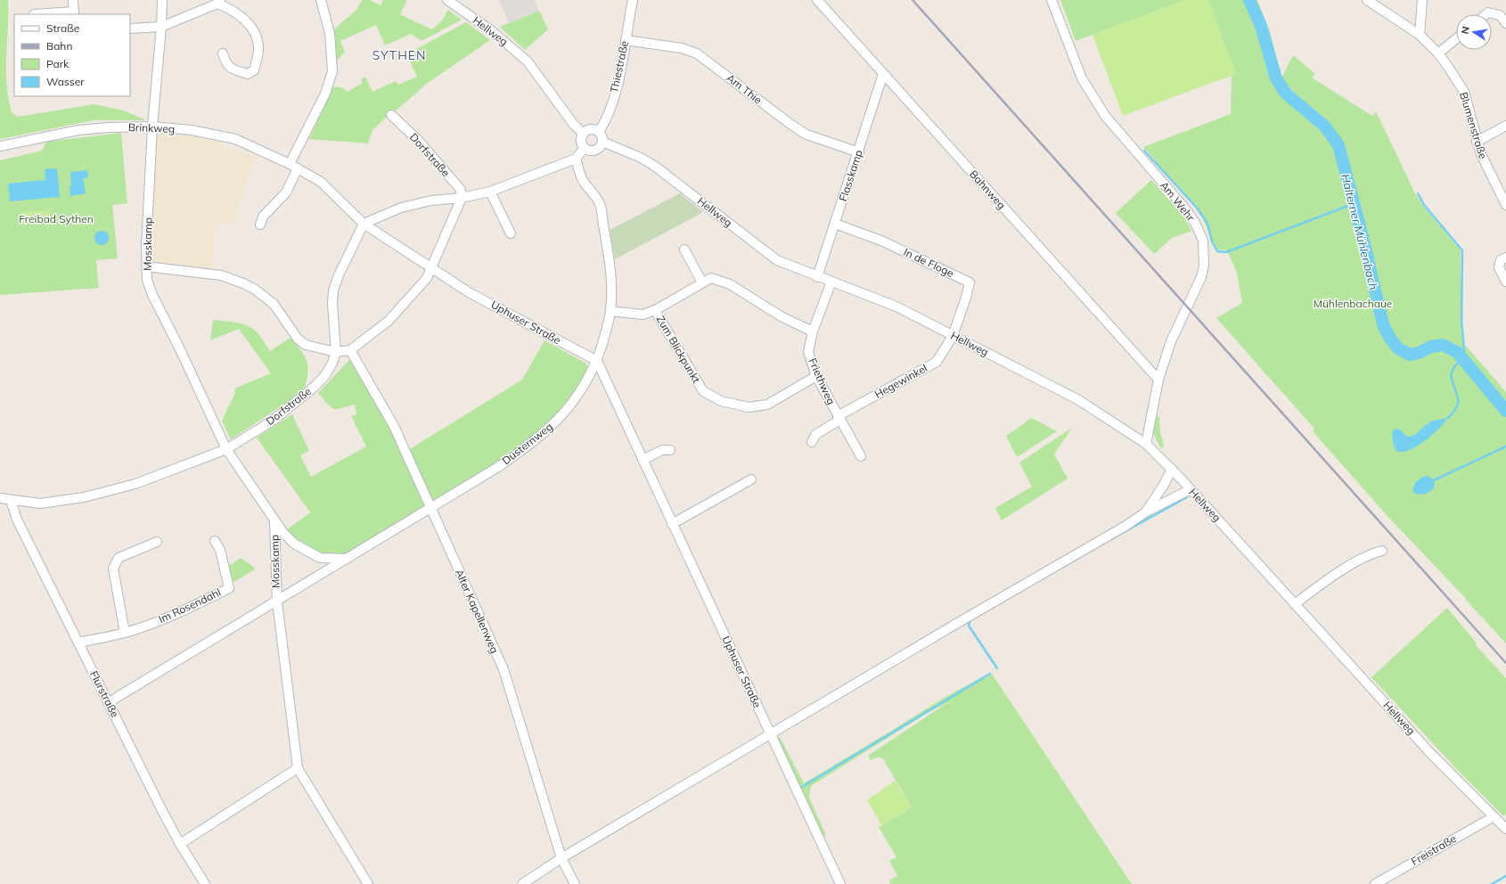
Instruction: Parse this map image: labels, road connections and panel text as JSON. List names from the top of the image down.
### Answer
{
  "streets": {
    "street": [
      "Hellweg",
      "Thiestraße",
      "Am Thie",
      "Blumenstraße",
      "Brinkweg",
      "Dorfstraße",
      "Flasskamp",
      "Bahnweg",
      "Am Wehr",
      "Mosskamp",
      "In de Floge",
      "Uphuser Straße",
      "Zum Blickpunkt",
      "Friethweg",
      "Hegewinkel",
      "Düsternweg",
      "Im Rosendahl",
      "Alter Kapellenweg",
      "Flurstraße",
      "Freistraße"
    ]
  },
  "crossings": [
    ["Hellweg", "Thiestraße"],
    ["Hellweg", "Flasskamp"],
    ["Hellweg", "Am Wehr"],
    ["Hellweg", "In de Floge"],
    ["Hellweg", "Friethweg"],
    ["Hellweg", "Hegewinkel"],
    ["Hellweg", "Freistraße"],
    ["Thiestraße", "Am Thie"],
    ["Am Thie", "Flasskamp"],
    ["Brinkweg", "Dorfstraße"],
    ["Brinkweg", "Mosskamp"],
    ["Brinkweg", "Uphuser Straße"],
    ["Dorfstraße", "Mosskamp"],
    ["Dorfstraße", "Uphuser Straße"],
    ["Dorfstraße", "Flurstraße"],
    ["Flasskamp", "Bahnweg"],
    ["Flasskamp", "In de Floge"],
    ["Bahnweg", "Am Wehr"],
    ["Mosskamp", "Düsternweg"],
    ["In de Floge", "Hegewinkel"],
    ["Uphuser Straße", "Düsternweg"],
    ["Zum Blickpunkt", "Friethweg"],
    ["Zum Blickpunkt", "Düsternweg"],
    ["Friethweg", "Hegewinkel"],
    ["Düsternweg", "Alter Kapellenweg"],
    ["Düsternweg", "Flurstraße"],
    ["Im Rosendahl", "Flurstraße"]
  ],
  "districts": ["SYTHEN"],
  "water": ["Halterner Mühlenbach"],
  "parks": ["Freibad Sythen", "Mühlenbachaue"],
  "legend": [
    "Straße",
    "Bahn",
    "Park",
    "Wasser"
  ],
  "north": "left"
}
